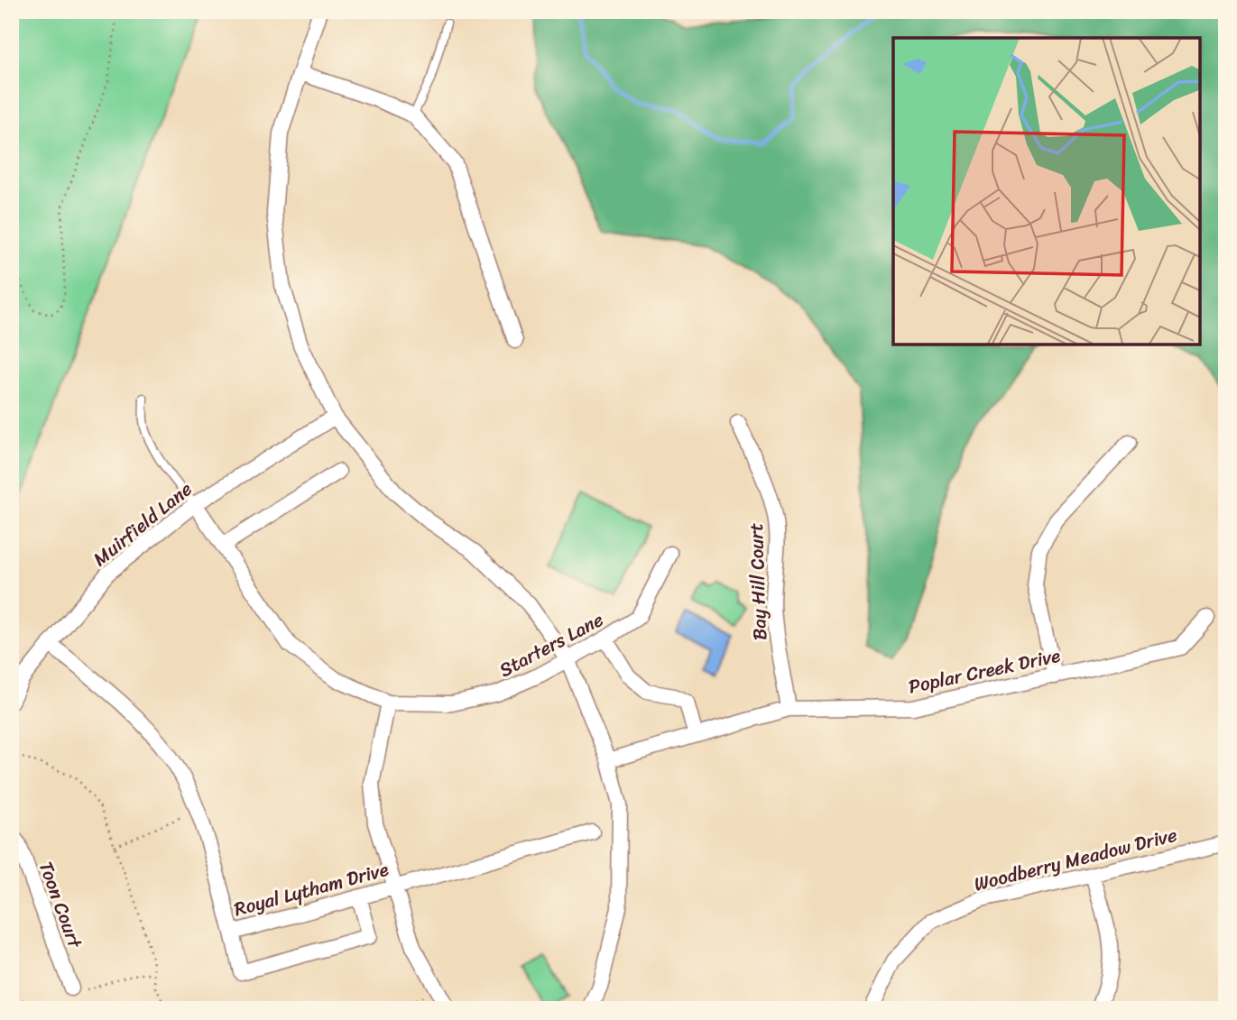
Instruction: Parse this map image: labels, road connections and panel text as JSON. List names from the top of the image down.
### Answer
{
  "streets": {
    "street": [
      "Muirfield Lane",
      "Bay Hill Court",
      "Starters Lane",
      "Poplar Creek Drive",
      "Woodberry Meadow Drive",
      "Royal Lytham Drive",
      "Toon Court"
    ]
  },
  "crossings": [
    ["Muirfield Lane", "Starters Lane"],
    ["Muirfield Lane", "Royal Lytham Drive"],
    ["Bay Hill Court", "Poplar Creek Drive"]
  ]
}
